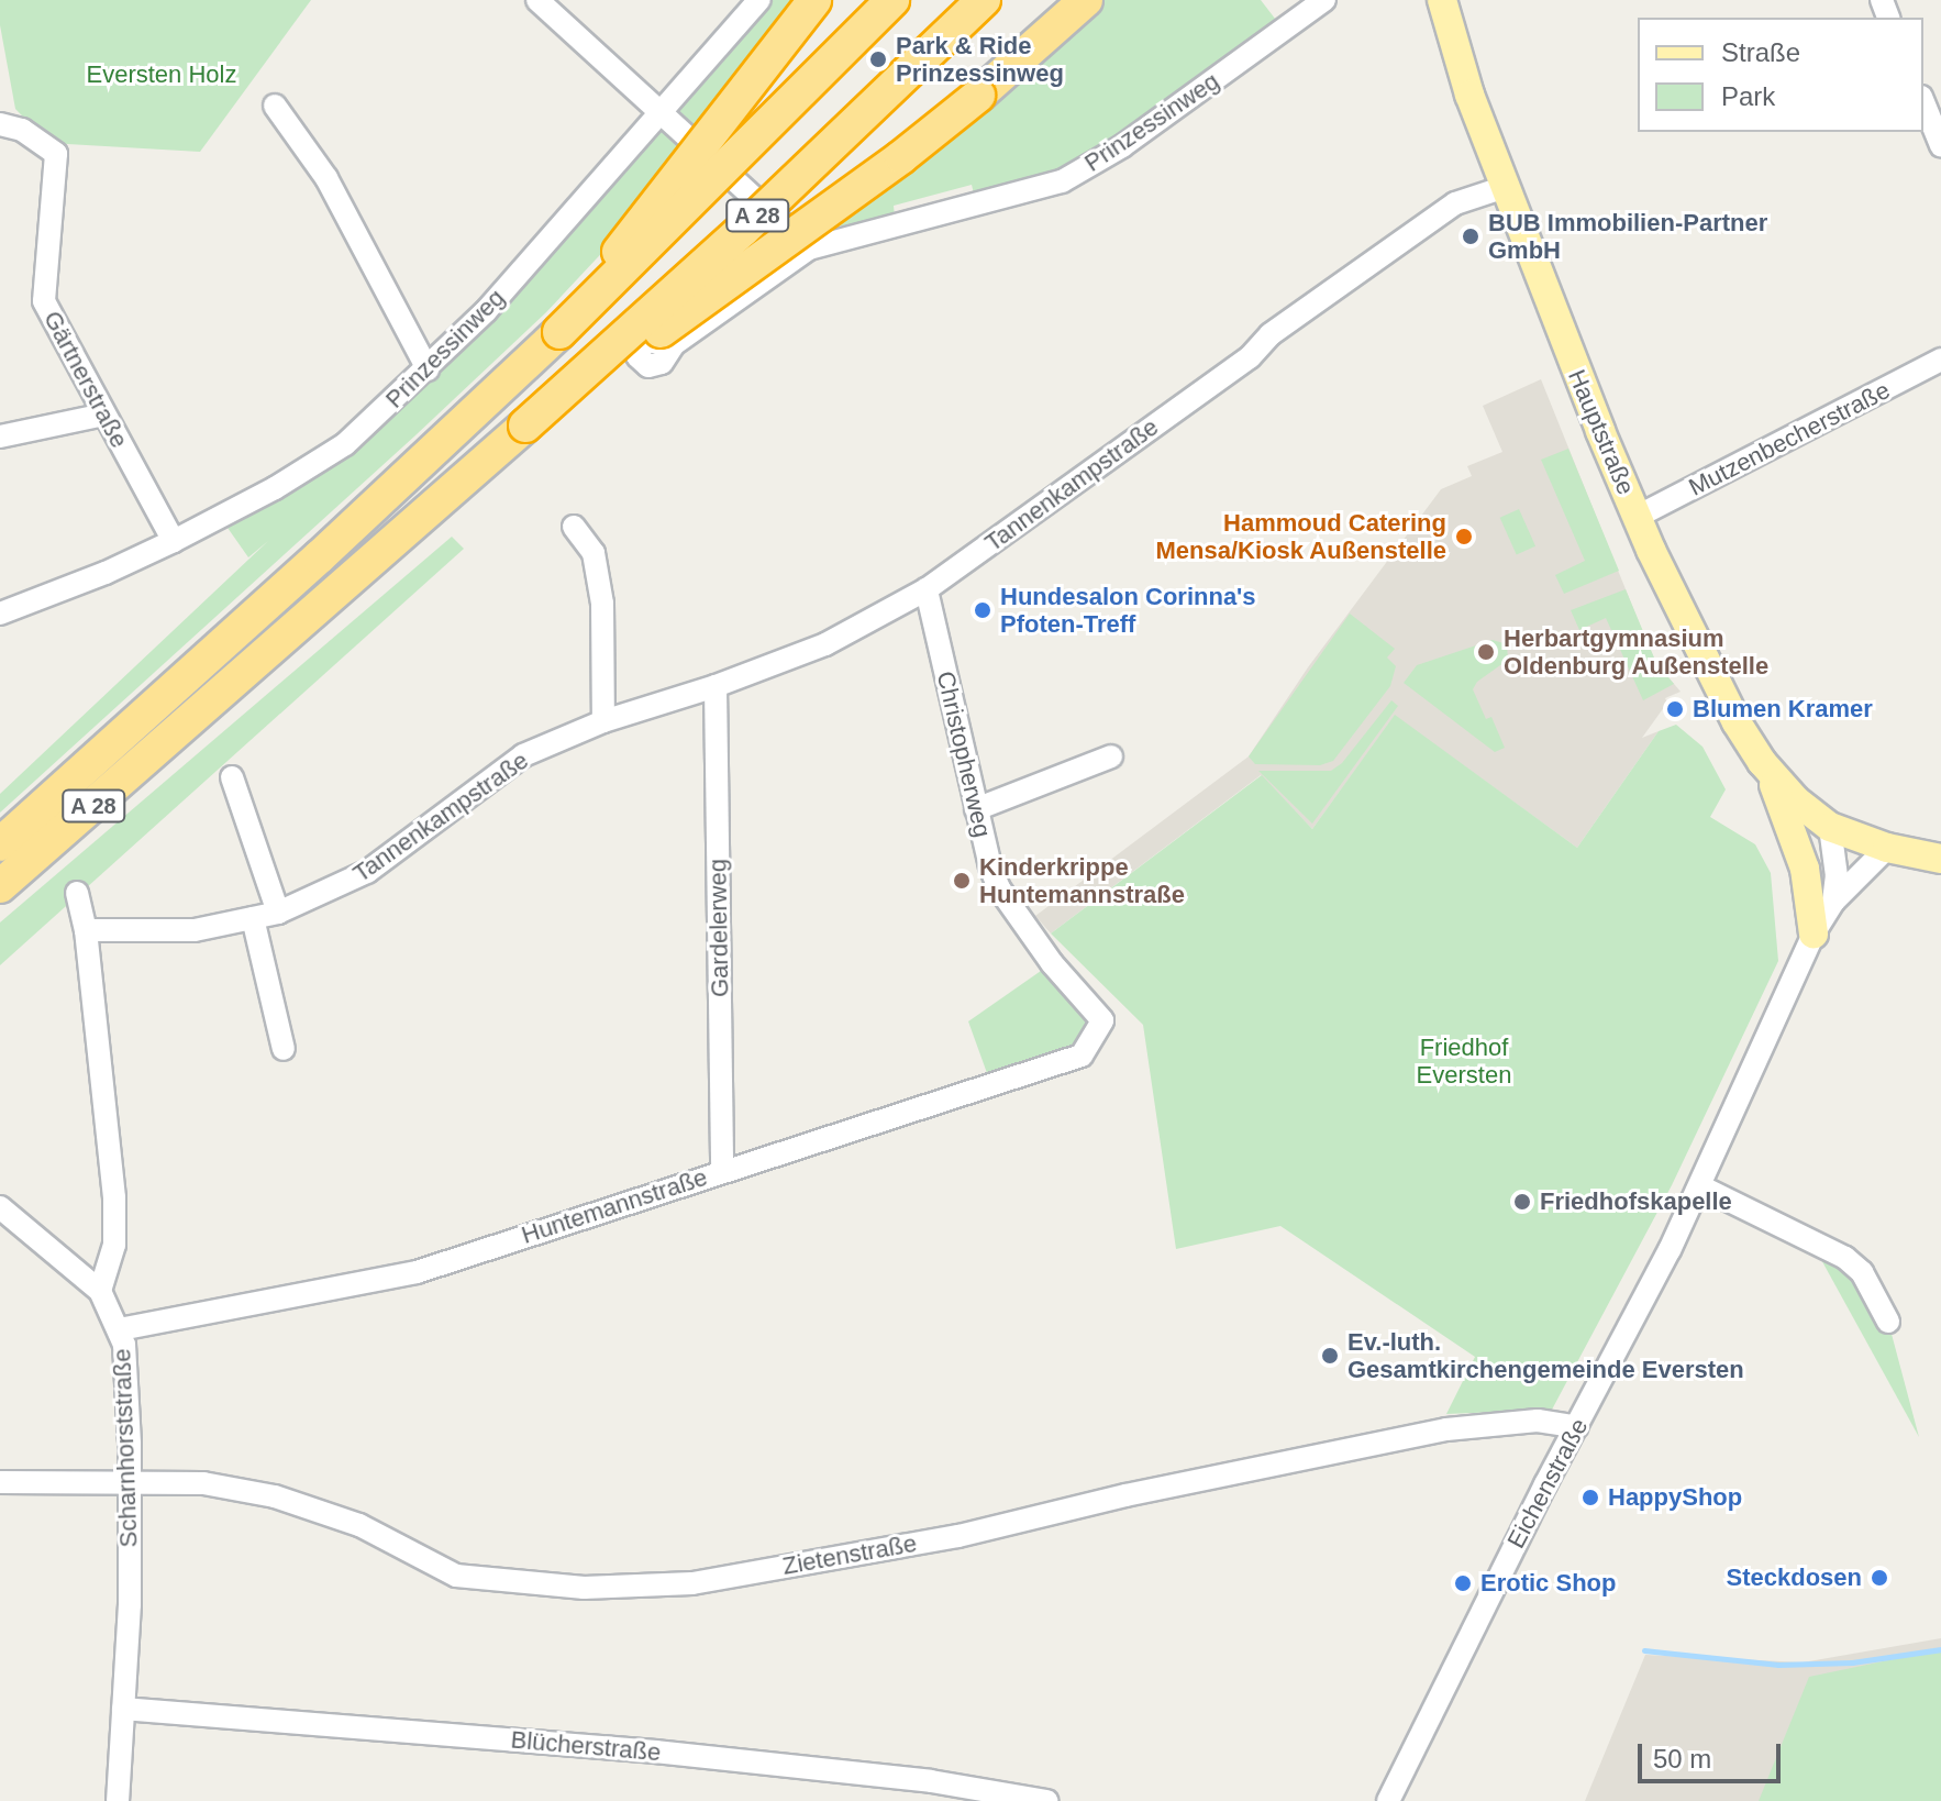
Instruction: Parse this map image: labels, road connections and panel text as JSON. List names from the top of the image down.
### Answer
{
  "streets": {
    "highway": ["A 28"],
    "main road": ["Hauptstraße"],
    "street": [
      "Prinzessinweg",
      "Gärtnerstraße",
      "Mutzenbecherstraße",
      "Tannenkampstraße",
      "Christopherweg",
      "Gardelerweg",
      "Huntemannstraße",
      "Scharnhorststraße",
      "Eichenstraße",
      "Zietenstraße",
      "Blücherstraße"
    ]
  },
  "crossings": [
    ["Prinzessinweg", "Gärtnerstraße"],
    ["Hauptstraße", "Mutzenbecherstraße"],
    ["Hauptstraße", "Tannenkampstraße"],
    ["Hauptstraße", "Eichenstraße"],
    ["Tannenkampstraße", "Christopherweg"],
    ["Tannenkampstraße", "Gardelerweg"],
    ["Christopherweg", "Huntemannstraße"],
    ["Gardelerweg", "Huntemannstraße"],
    ["Huntemannstraße", "Scharnhorststraße"],
    ["Scharnhorststraße", "Zietenstraße"],
    ["Scharnhorststraße", "Blücherstraße"],
    ["Eichenstraße", "Zietenstraße"]
  ],
  "parks": ["Eversten Holz", "Friedhof Eversten"],
  "places": [
    "Park & Ride Prinzessinweg",
    "BUB Immobilien-Partner GmbH",
    "Hammoud Catering Mensa/Kiosk Außenstelle",
    "Hundesalon Corinna's Pfoten-Treff",
    "Herbartgymnasium Oldenburg Außenstelle",
    "Blumen Kramer",
    "Kinderkrippe Huntemannstraße",
    "Friedhofskapelle",
    "Ev.-luth. Gesamtkirchengemeinde Eversten",
    "HappyShop",
    "Steckdosen",
    "Erotic Shop"
  ],
  "legend": ["Straße", "Park"],
  "scale_bar": "50 m"
}
